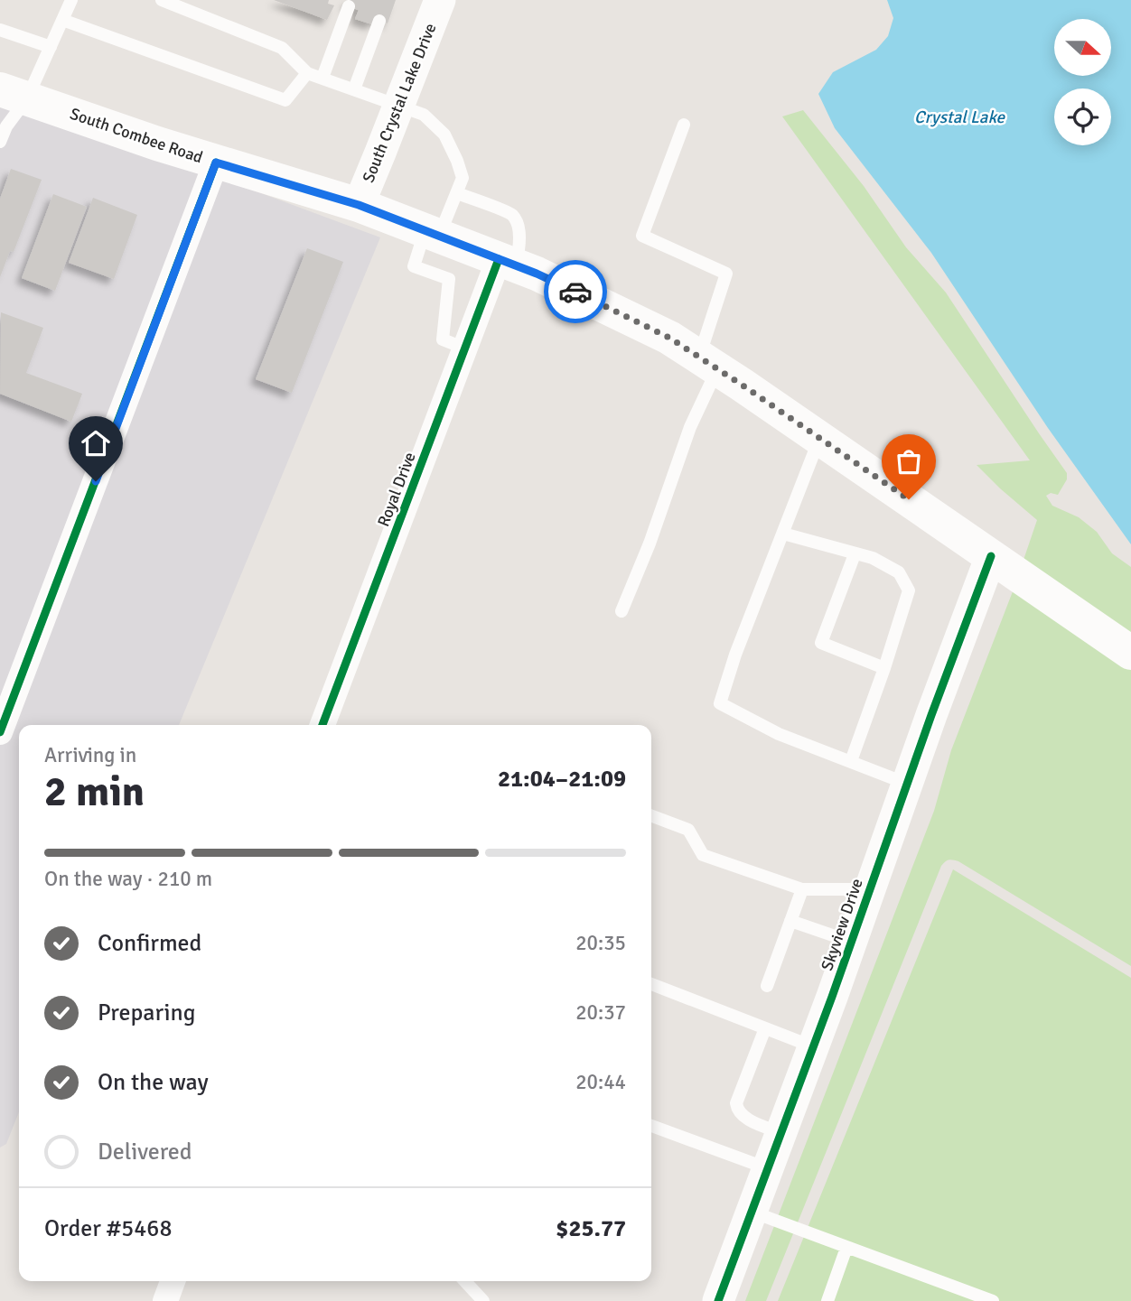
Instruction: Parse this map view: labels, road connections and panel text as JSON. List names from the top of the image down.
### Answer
{
  "streets": {
    "main road": ["South Combee Road"],
    "street": ["South Crystal Lake Drive", "Royal Drive", "Skyview Drive"]
  },
  "crossings": [
    ["South Crystal Lake Drive", "South Combee Road"],
    ["South Combee Road", "Royal Drive"],
    ["South Combee Road", "Skyview Drive"]
  ],
  "water": ["Crystal Lake"],
  "north": "right",
  "page": {
    "heading": ["2 min", "Arriving in", "21:04–21:09"],
    "panel": ["Order #5468", "$25.77"],
    "bar": "On the way · 210 m",
    "list": [
      ["Confirmed", "20:35"],
      ["Preparing", "20:37"],
      ["On the way", "20:44"],
      "Delivered"
    ]
  }
}
